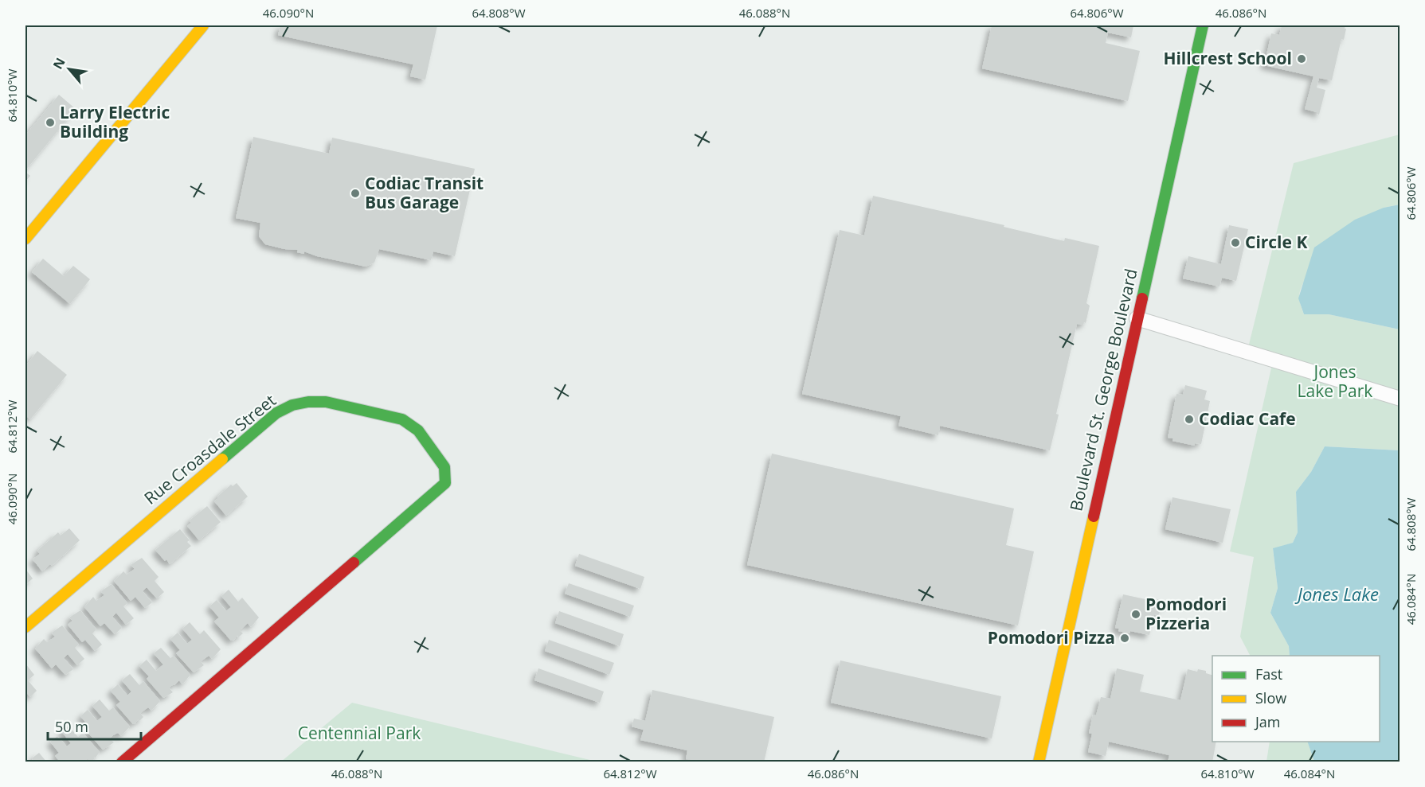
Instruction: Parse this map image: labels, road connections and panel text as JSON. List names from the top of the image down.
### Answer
{
  "streets": {
    "main road": ["Boulevard St. George Boulevard", "Rue Croasdale Street"]
  },
  "water": ["Jones Lake"],
  "parks": ["Jones Lake Park", "Centennial Park"],
  "places": [
    "Hillcrest School",
    "Larry Electric Building",
    "Codiac Transit Bus Garage",
    "Circle K",
    "Codiac Cafe",
    "Pomodori Pizzeria",
    "Pomodori Pizza"
  ],
  "legend": ["Fast", "Slow", "Jam"],
  "scale_bar": "50 m",
  "north": "top left",
  "coordinates": [
    "46.090°N",
    "64.808°W",
    "46.088°N",
    "64.806°W",
    "46.086°N",
    "64.810°W",
    "64.812°W",
    "46.084°N"
  ]
}
